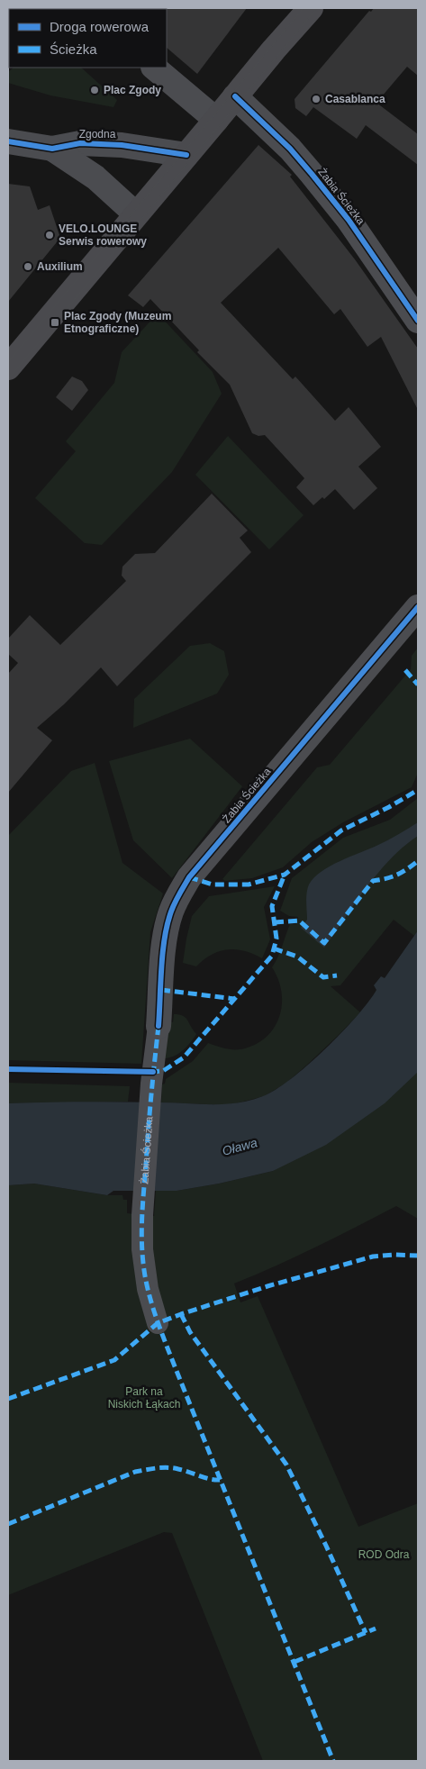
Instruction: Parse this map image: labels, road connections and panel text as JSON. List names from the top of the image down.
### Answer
{
  "streets": {
    "street": ["Zgodna", "Żabia Ścieżka"]
  },
  "water": ["Oława"],
  "parks": ["Park na Niskich Łąkach", "ROD Odra"],
  "places": {
    "other": [
      "Plac Zgody",
      "Casablanca",
      "VELO.LOUNGE Serwis rowerowy",
      "Auxilium"
    ],
    "transit": ["Plac Zgody (Muzeum Etnograficzne)"]
  },
  "legend": ["Droga rowerowa", "Ścieżka"]
}
